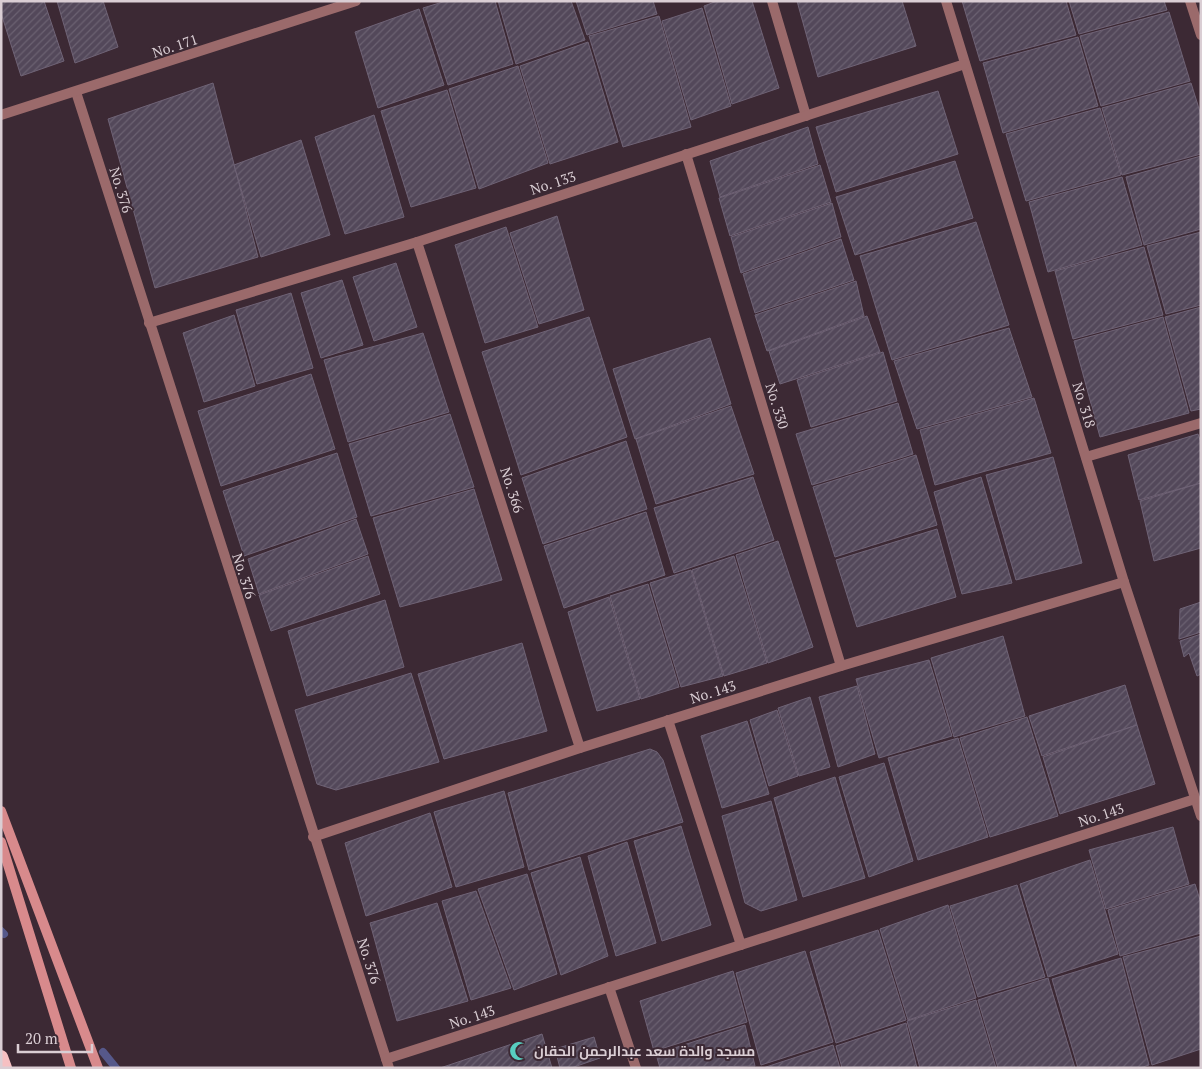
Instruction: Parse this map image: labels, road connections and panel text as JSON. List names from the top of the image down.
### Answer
{
  "streets": {
    "street": [
      "No. 171",
      "No. 133",
      "No. 376",
      "No. 318",
      "No. 330",
      "No. 366",
      "No. 143"
    ]
  },
  "crossings": [
    ["No. 171", "No. 376"],
    ["No. 133", "No. 376"],
    ["No. 133", "No. 318"],
    ["No. 133", "No. 330"],
    ["No. 133", "No. 366"],
    ["No. 376", "No. 143"],
    ["No. 318", "No. 143"],
    ["No. 330", "No. 143"],
    ["No. 366", "No. 143"]
  ],
  "places": {
    "mosque": ["مسجد والدة سعد عبدالرحمن الحقان"]
  },
  "scale_bar": "20 m"
}
